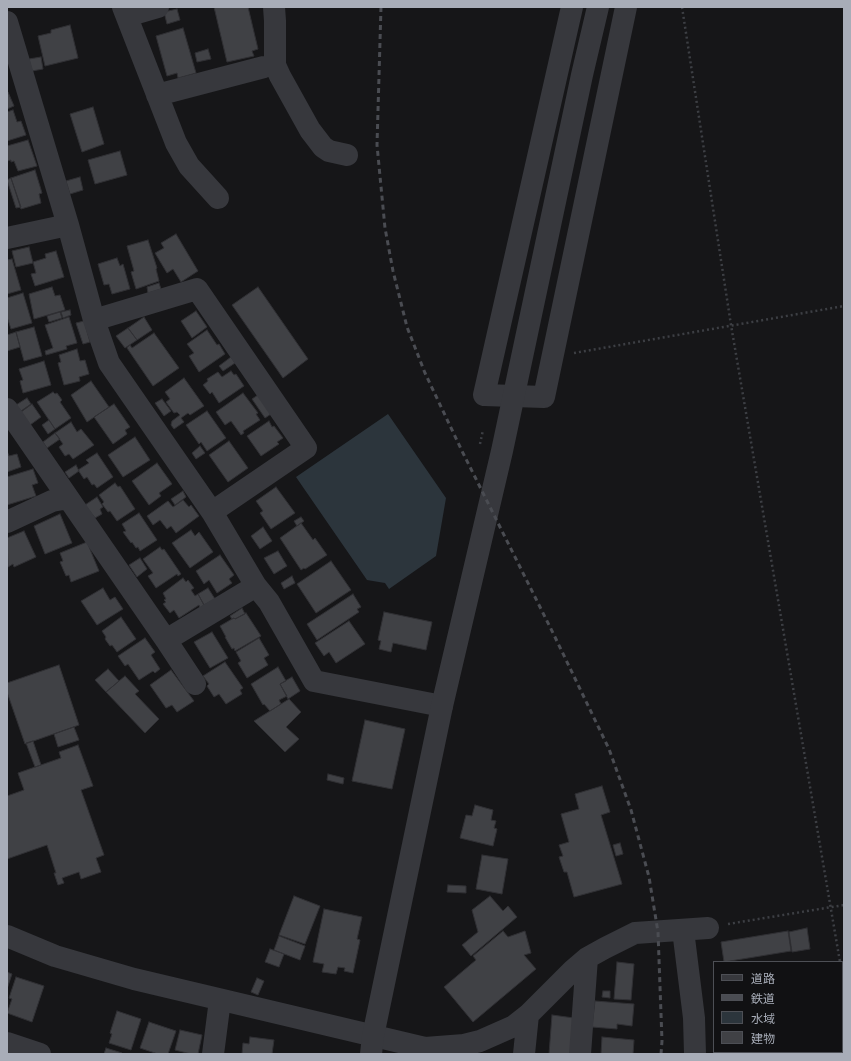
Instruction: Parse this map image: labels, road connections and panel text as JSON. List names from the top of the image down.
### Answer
{
  "legend": [
    "道路",
    "鉄道",
    "水域",
    "建物"
  ]
}
